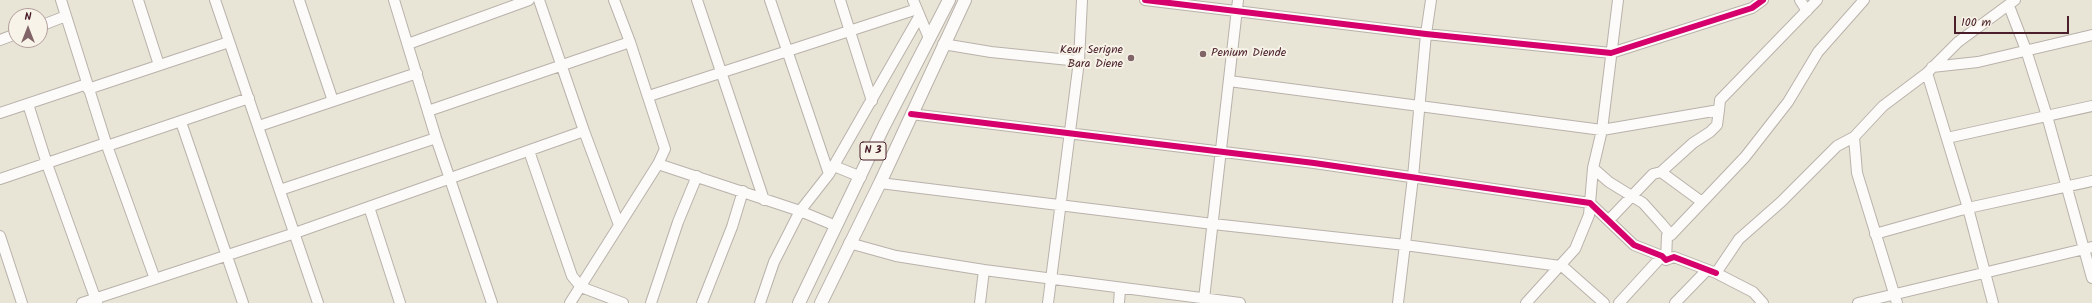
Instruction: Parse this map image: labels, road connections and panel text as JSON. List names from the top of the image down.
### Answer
{
  "streets": {
    "main road": ["N 3"]
  },
  "places": ["Penium Diende", "Keur Serigne Bara Diene"],
  "scale_bar": "100 m",
  "north": "top"
}
